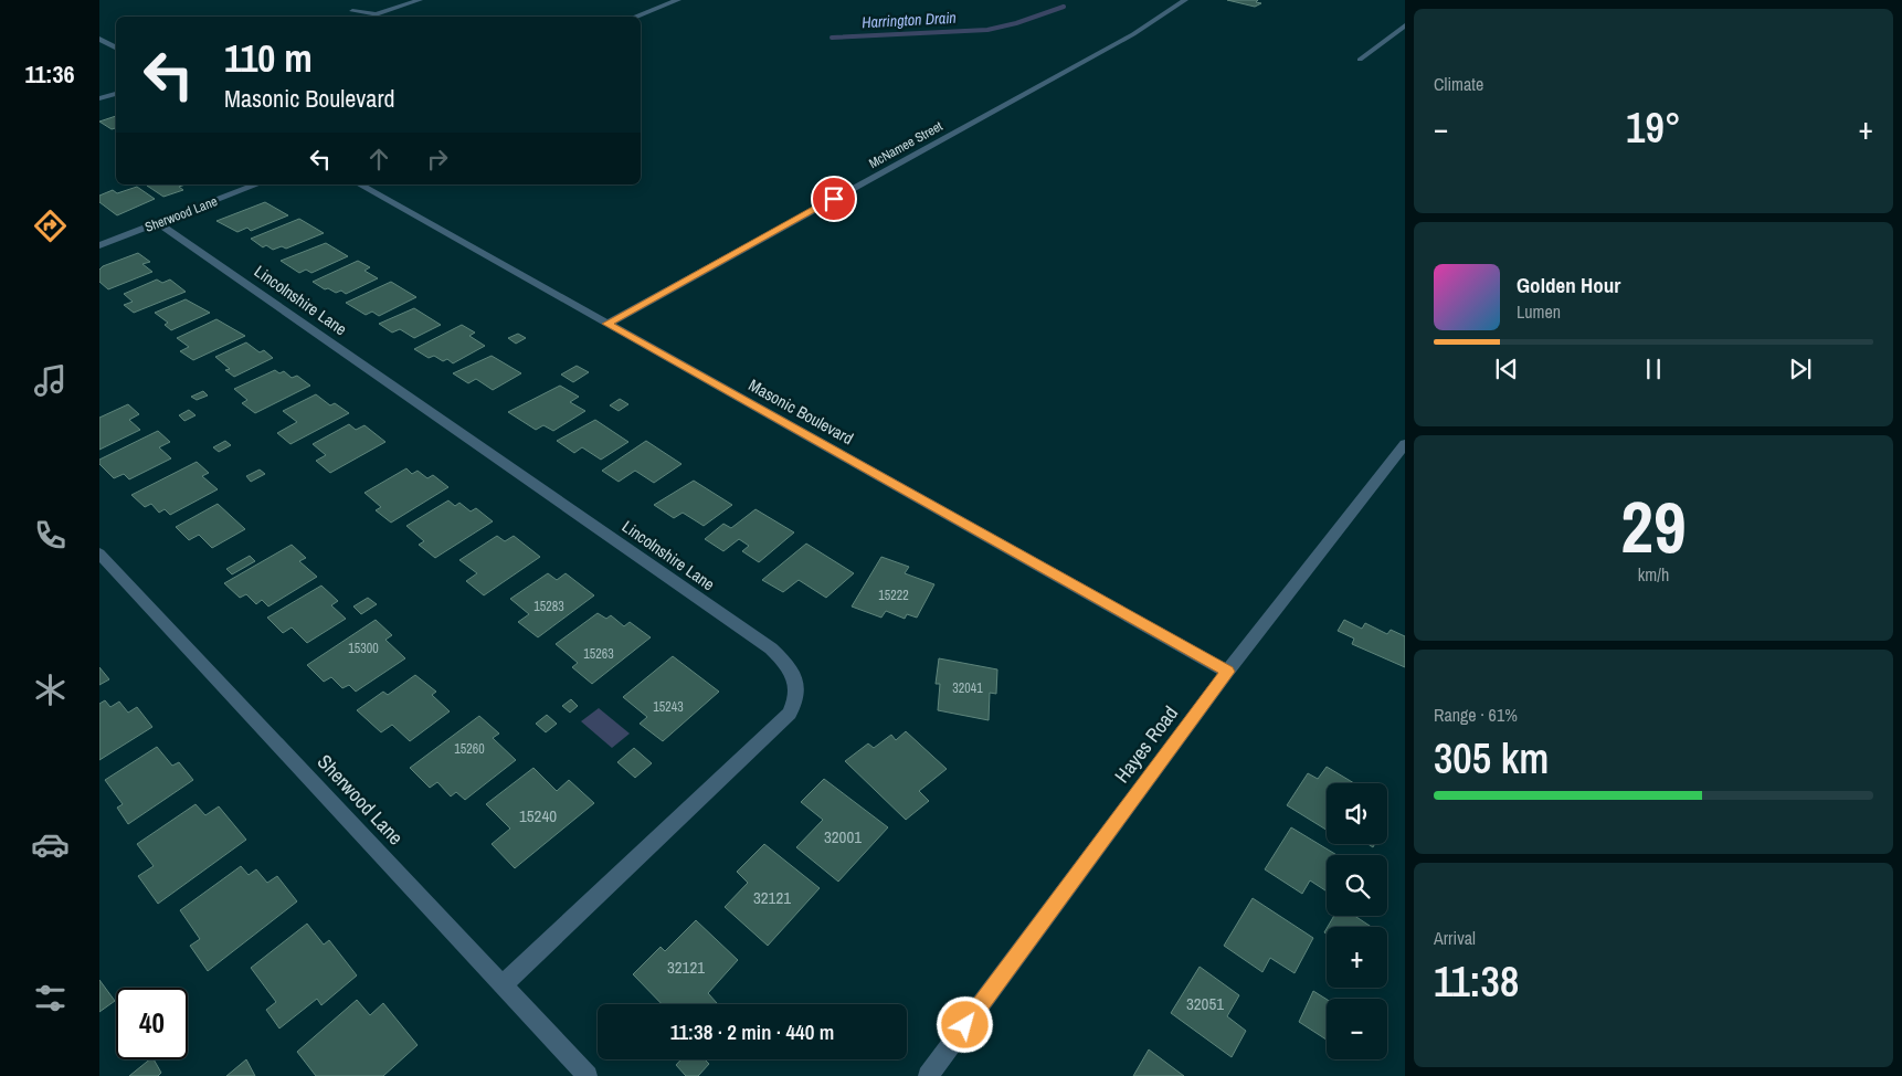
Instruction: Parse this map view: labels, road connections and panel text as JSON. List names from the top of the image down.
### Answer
{
  "streets": {
    "street": [
      "McNamee Street",
      "Sherwood Lane",
      "Lincolnshire Lane",
      "Masonic Boulevard",
      "Hayes Road"
    ]
  },
  "crossings": [
    ["McNamee Street", "Masonic Boulevard"],
    ["Sherwood Lane", "Lincolnshire Lane"],
    ["Masonic Boulevard", "Hayes Road"]
  ],
  "water": ["Harrington Drain"],
  "house_numbers": [
    "15222",
    "15283",
    "15300",
    "15263",
    "32041",
    "15243",
    "15260",
    "15240",
    "32001",
    "32121",
    "32121",
    "32051"
  ],
  "page": {
    "tabs": "11:36",
    "tile": [
      "Climate",
      ["29", "km/h"],
      ["Range · 61%", "305 km"],
      ["Arrival", "11:38"]
    ],
    "turn": ["110 m", "Masonic Boulevard"],
    "heat": ["−", "19°", "+"],
    "song": ["Golden Hour", "Lumen"],
    "map_buttons": ["+", "−"],
    "limit": "40",
    "trip": "11:38 · 2 min · 440 m"
  }
}
